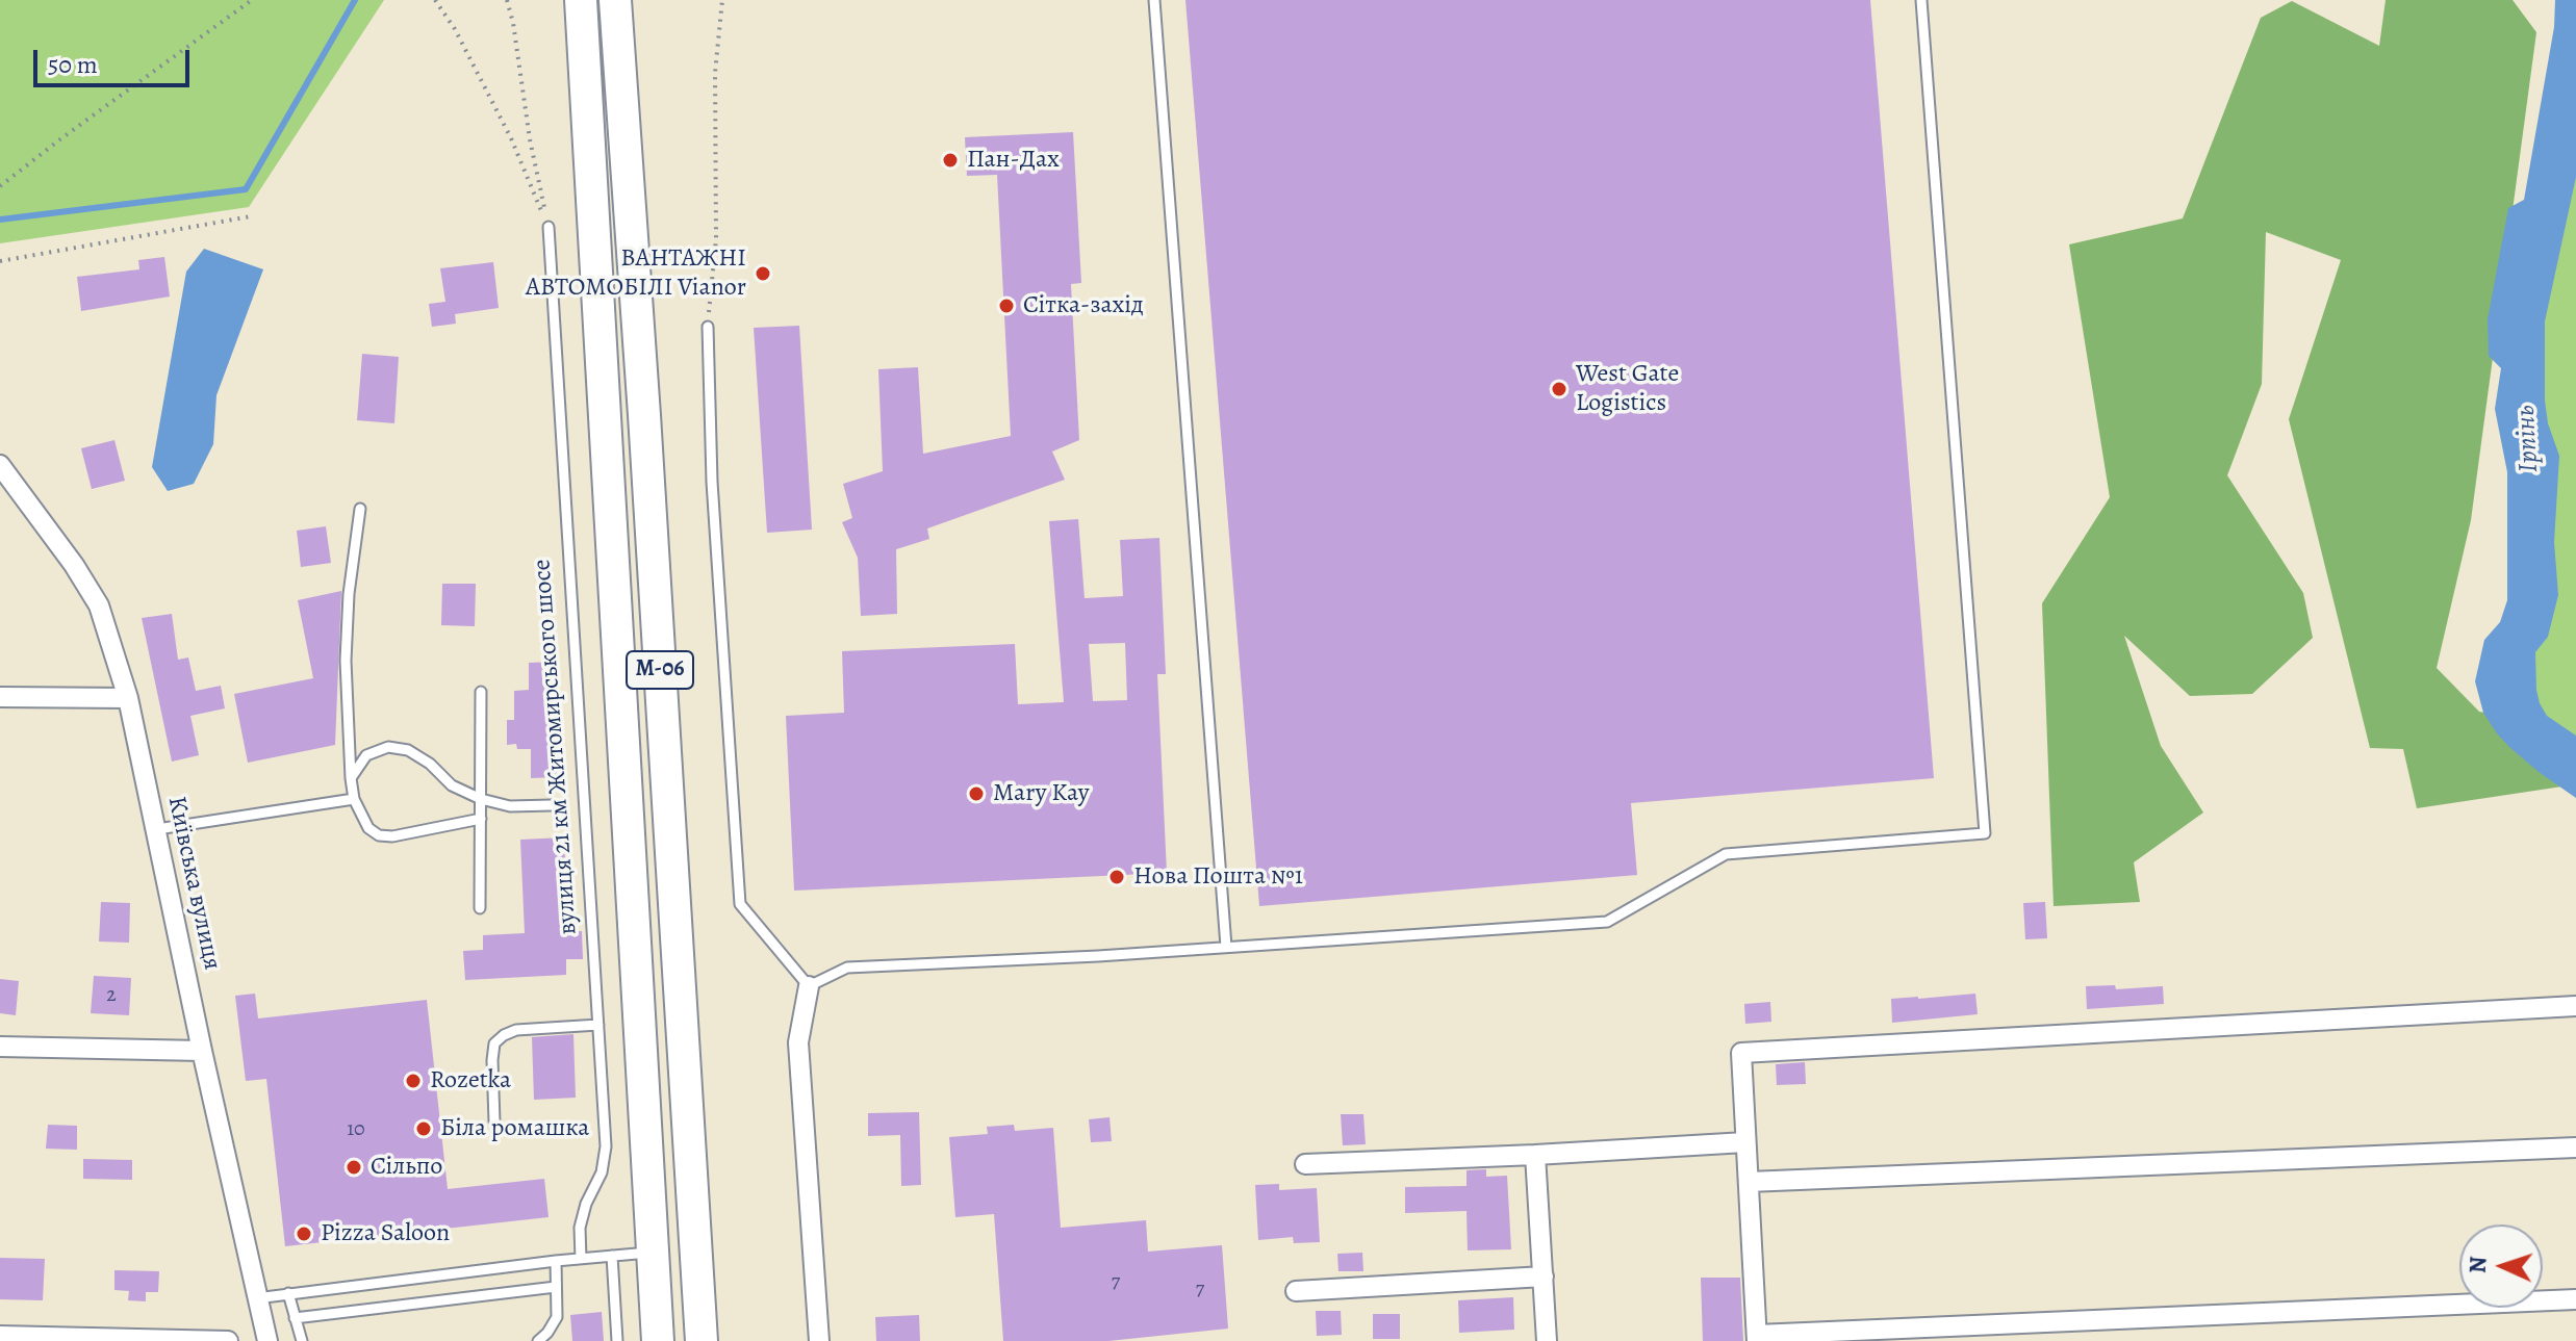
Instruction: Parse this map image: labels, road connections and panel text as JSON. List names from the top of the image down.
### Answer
{
  "streets": {
    "highway": ["М-06"],
    "street": ["Київська вулиця"],
    "lane": ["вулиця 21 км Житомирського шосе"]
  },
  "water": ["Ірпінь"],
  "places": [
    "Пан-Дах",
    "ВАНТАЖНІ АВТОМОБІЛІ Vianor",
    "Сітка-захід",
    "West Gate Logistics",
    "Mary Kay",
    "Нова Пошта №1",
    "Rozetka",
    "Біла ромашка",
    "Сільпо",
    "Pizza Saloon"
  ],
  "house_numbers": [
    "2",
    "10",
    "7",
    "7"
  ],
  "scale_bar": "50 m",
  "north": "left"
}
